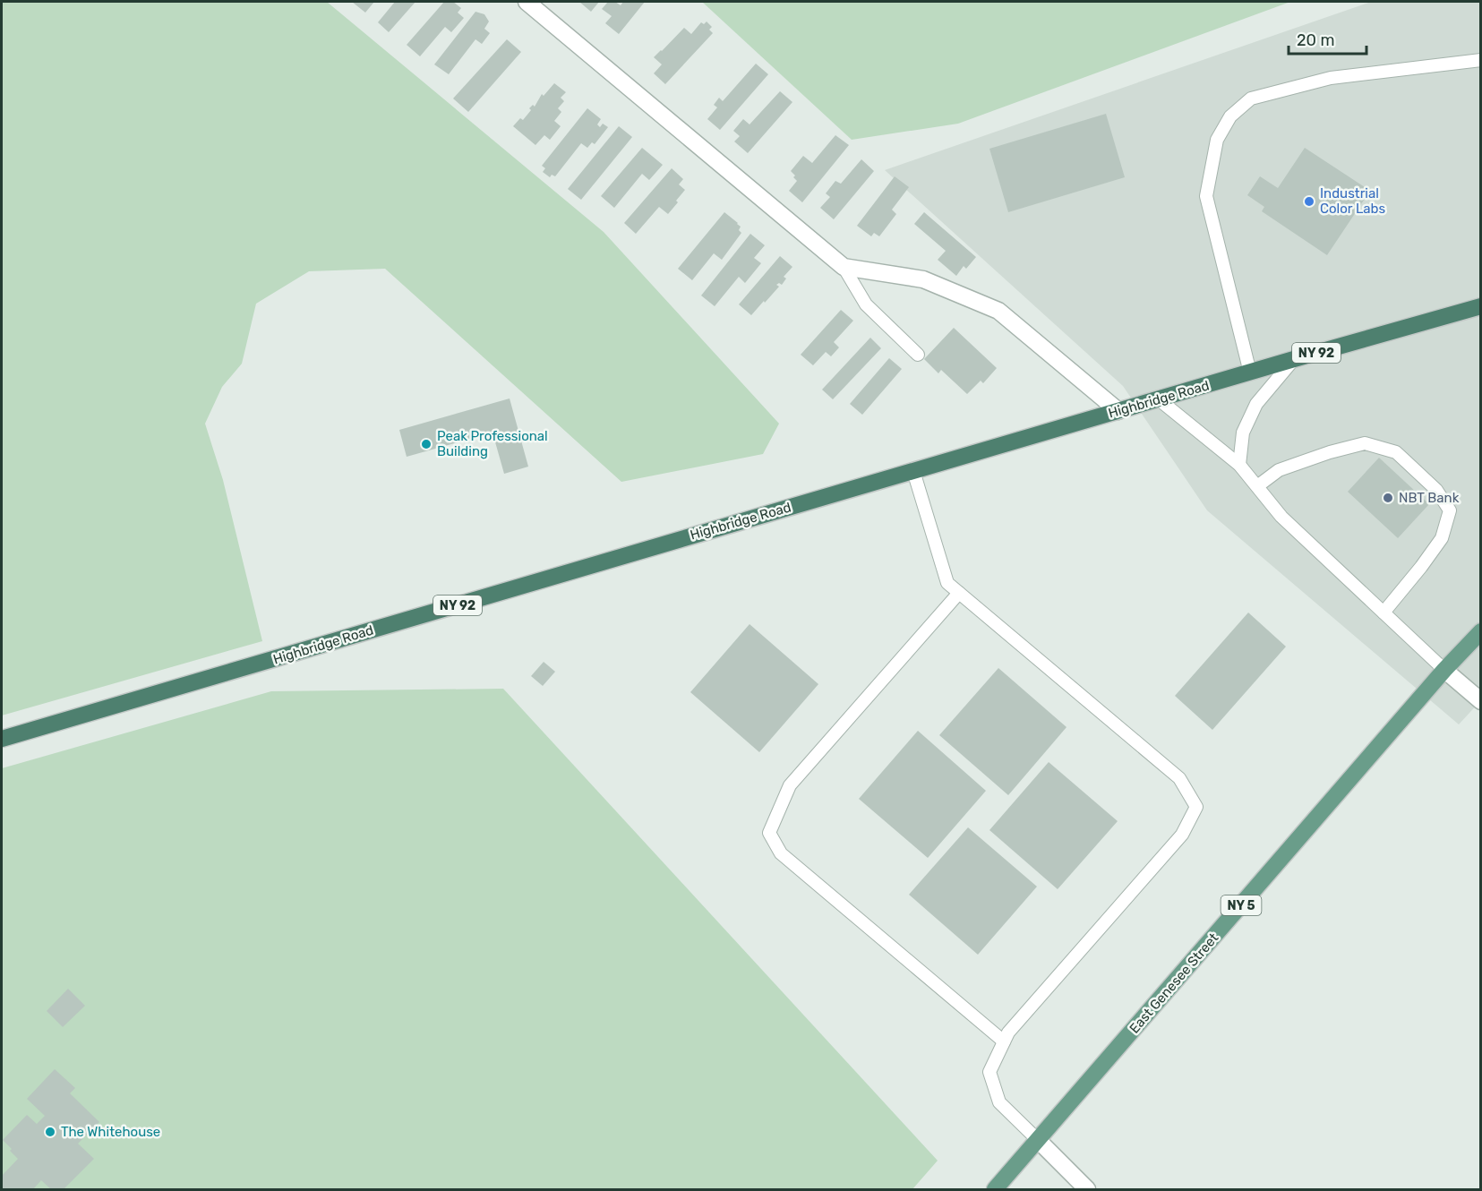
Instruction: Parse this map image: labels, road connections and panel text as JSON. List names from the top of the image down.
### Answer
{
  "streets": {
    "highway": ["NY 92", "Highbridge Road"],
    "main road": ["NY 5", "East Genesee Street"]
  },
  "places": [
    "Industrial Color Labs",
    "Peak Professional Building",
    "NBT Bank",
    "The Whitehouse"
  ],
  "scale_bar": "20 m"
}
